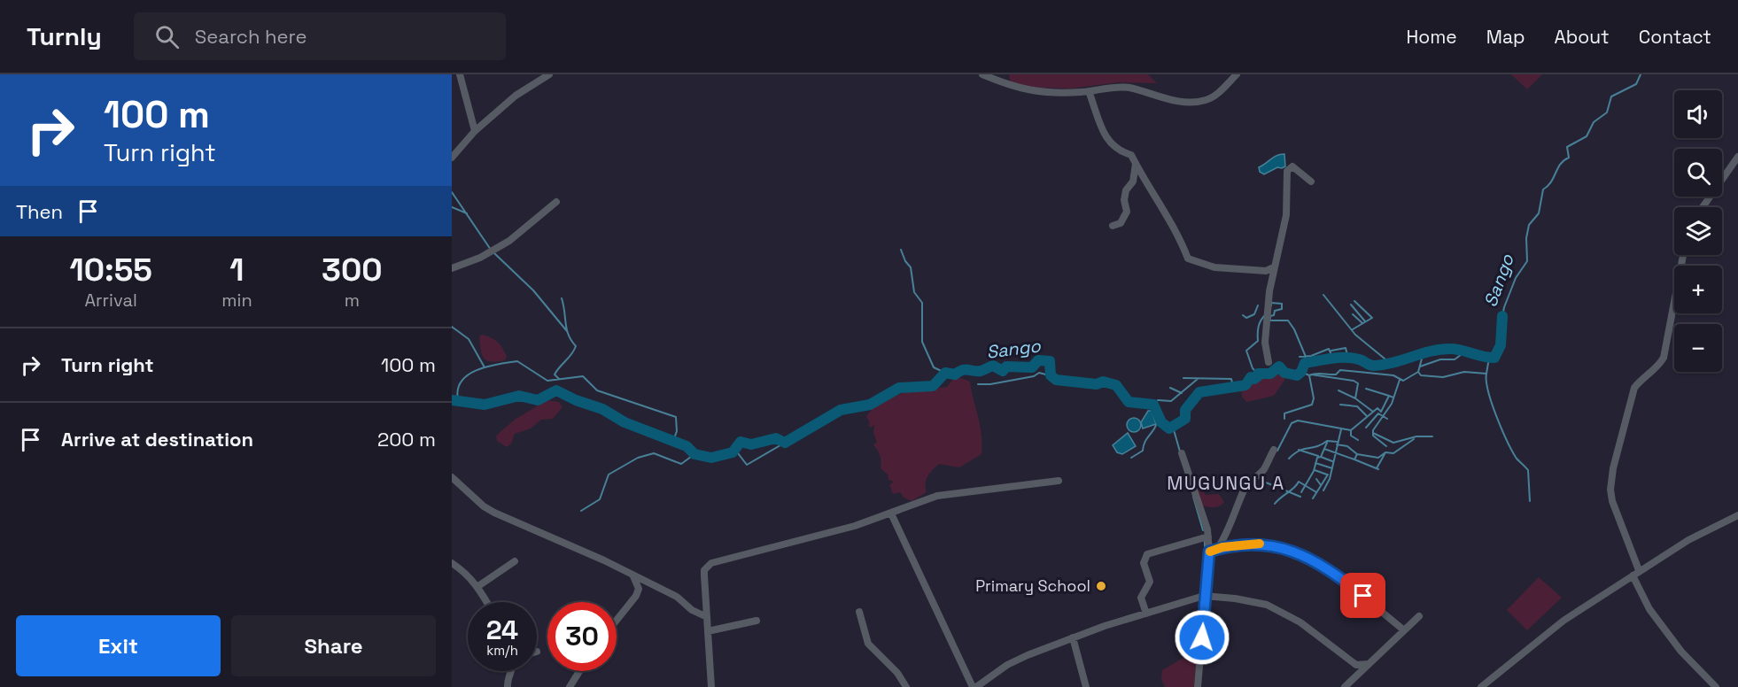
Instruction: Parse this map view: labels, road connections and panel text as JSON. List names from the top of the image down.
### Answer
{
  "districts": ["MUGUNGU A"],
  "water": ["Sango"],
  "places": ["Primary School"],
  "page": {
    "header": "Turnly",
    "search": "Search here",
    "nav": [
      "Home",
      "Map",
      "About",
      "Contact"
    ],
    "turn": ["100 m", "Turn right"],
    "map_buttons": ["+", "−"],
    "then": "Then",
    "eta": [
      "10:55",
      "Arrival",
      "1",
      "min",
      "300",
      "m"
    ],
    "list": [
      {
        "name": "Turn right",
        "value": "100 m"
      },
      {
        "name": "Arrive at destination",
        "value": "200 m"
      }
    ],
    "speed": "24 km/h",
    "limit": "30",
    "buttons": ["Exit", "Share"]
  }
}
